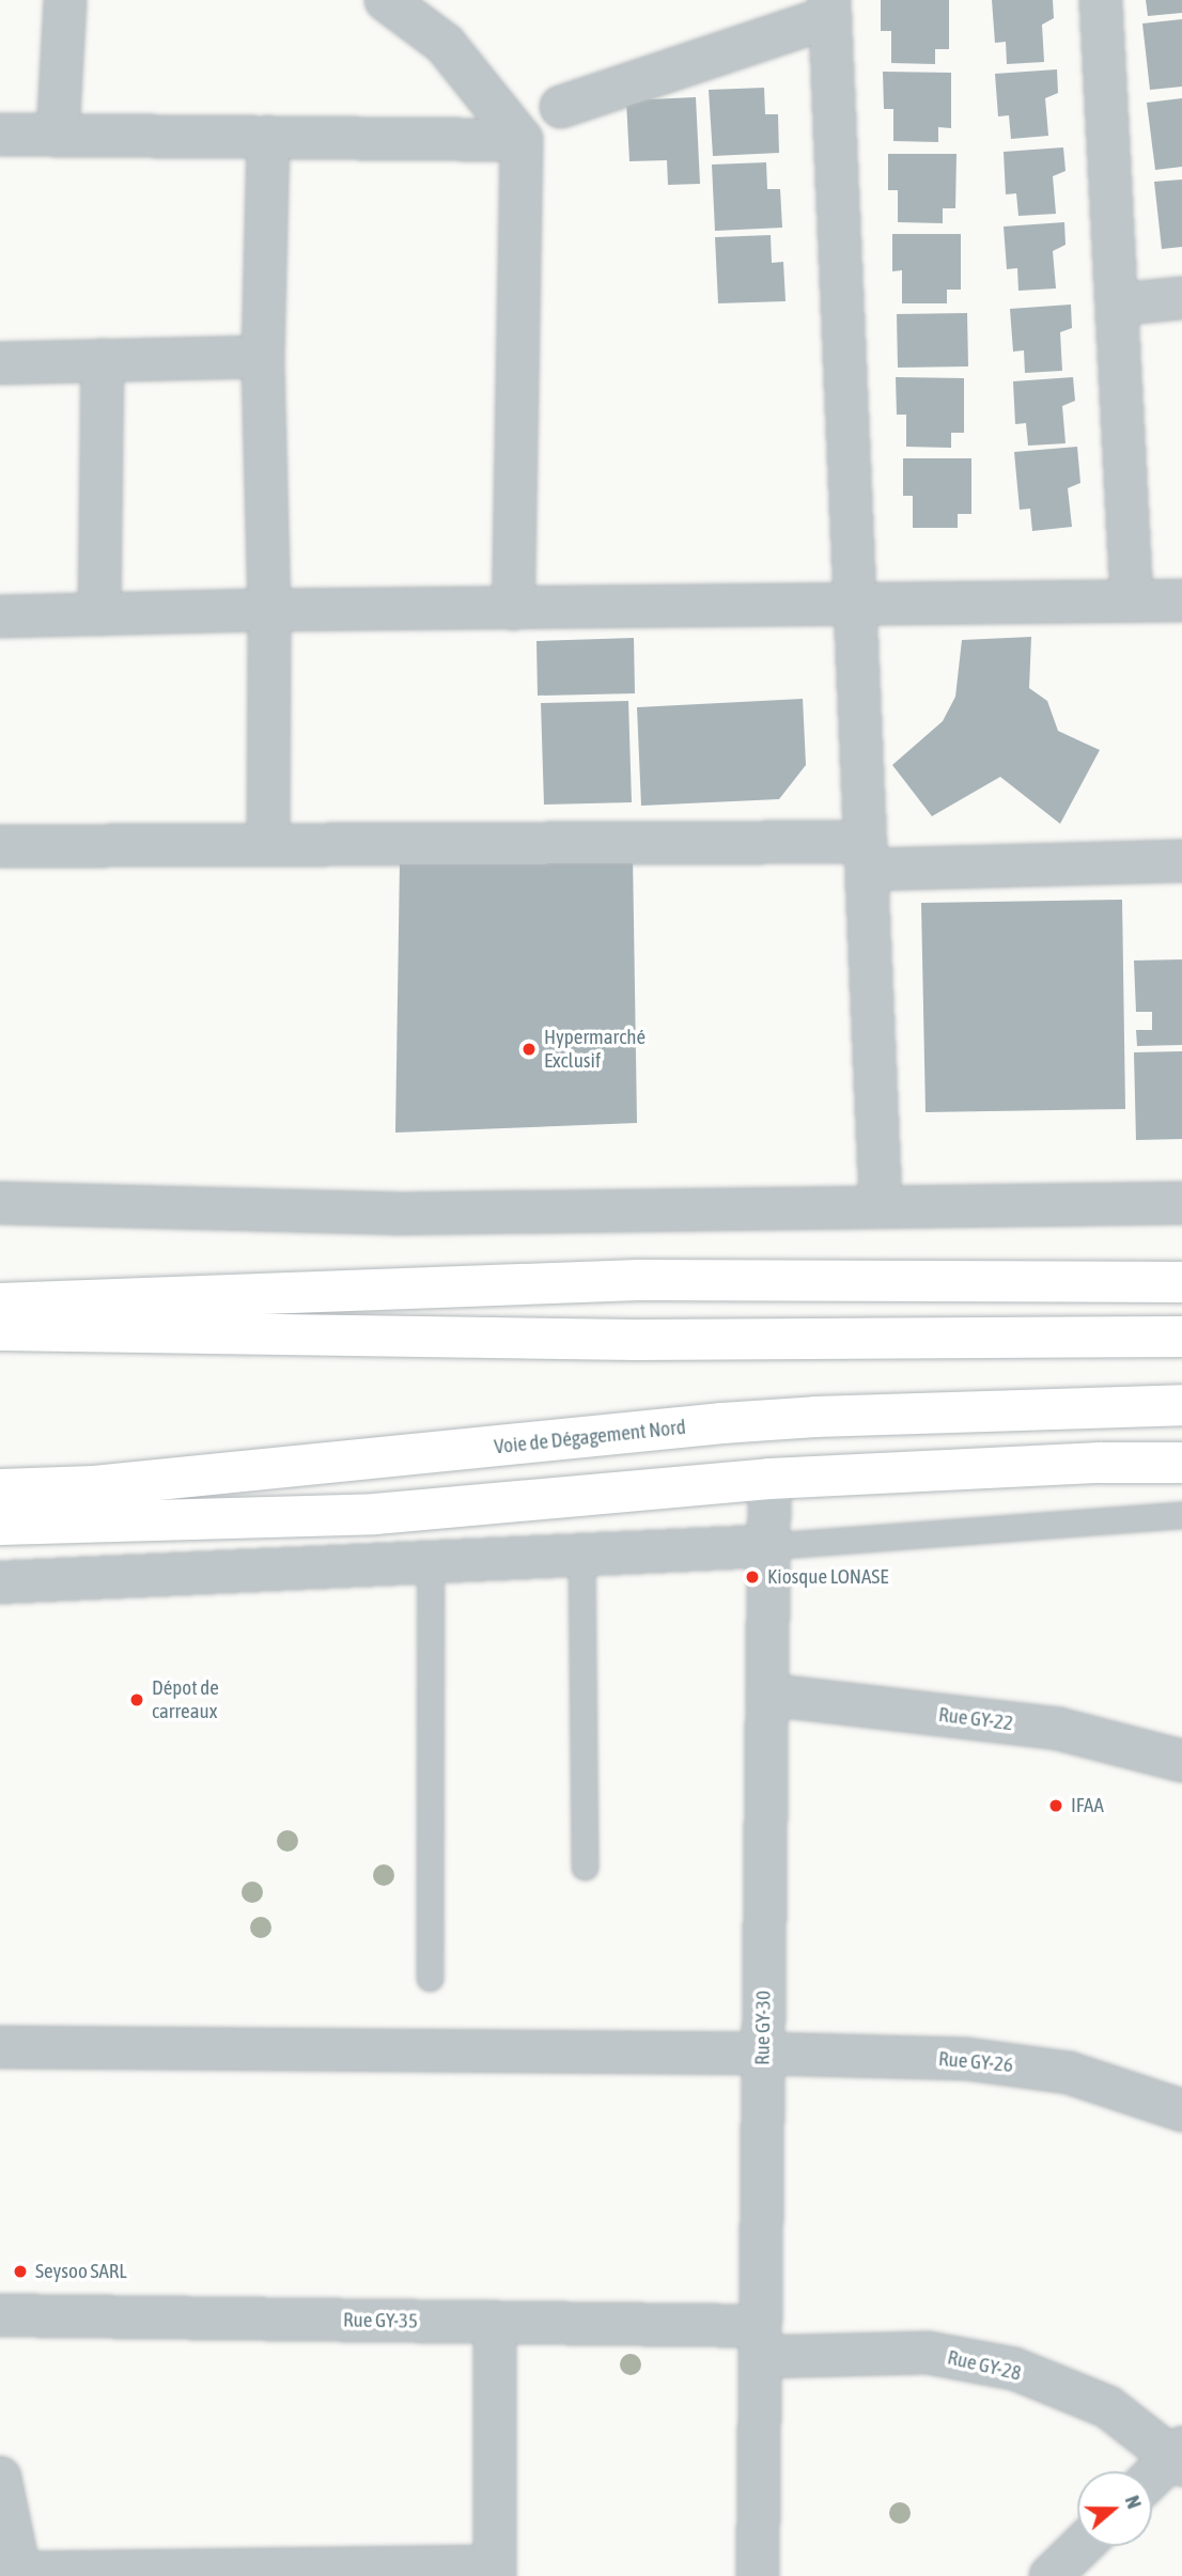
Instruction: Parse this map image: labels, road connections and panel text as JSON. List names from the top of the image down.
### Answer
{
  "streets": {
    "highway": ["Voie de Dégagement Nord"],
    "street": [
      "Rue GY-22",
      "Rue GY-30",
      "Rue GY-26",
      "Rue GY-35",
      "Rue GY-28"
    ]
  },
  "crossings": [
    ["Rue GY-22", "Rue GY-30"],
    ["Rue GY-30", "Rue GY-26"],
    ["Rue GY-30", "Rue GY-35"],
    ["Rue GY-30", "Rue GY-28"],
    ["Rue GY-35", "Rue GY-28"]
  ],
  "places": [
    "Hypermarché Exclusif",
    "Kiosque LONASE",
    "Dépot de carreaux",
    "IFAA",
    "Seysoo SARL"
  ],
  "north": "right"
}
